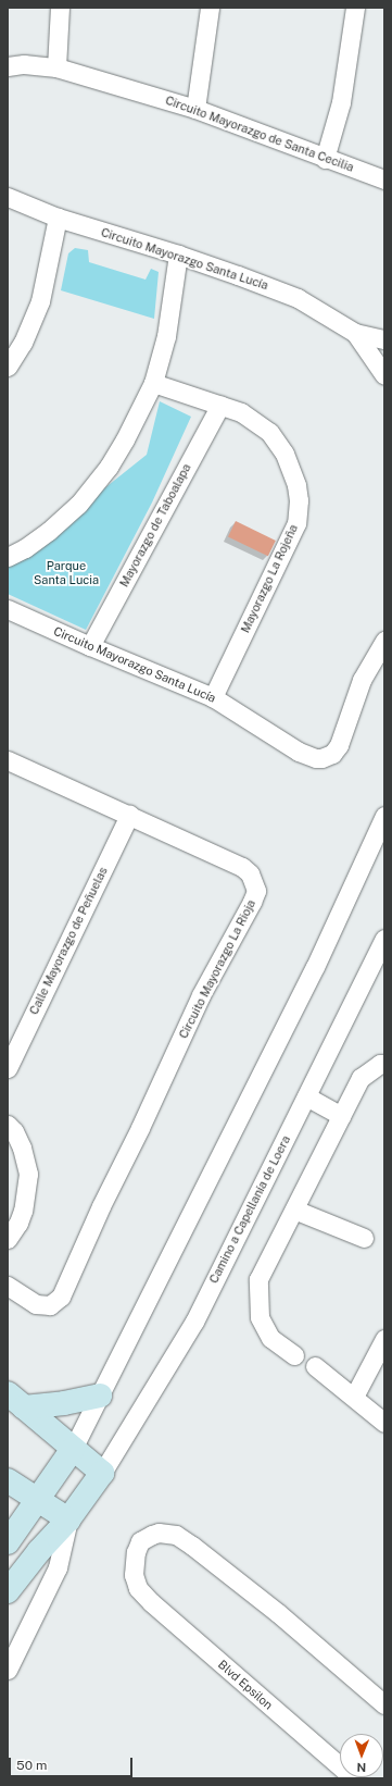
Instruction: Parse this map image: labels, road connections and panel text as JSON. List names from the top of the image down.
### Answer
{
  "streets": {
    "street": [
      "Circuito Mayorazgo de Santa Cecilia",
      "Circuito Mayorazgo Santa Lucía",
      "Mayorazgo de Taboalapa",
      "Mayorazgo La Rojeña",
      "Calle Mayorazgo de Peñuelas",
      "Circuito Mayorazgo La Rioja",
      "Camino a Capellanía de Loera",
      "Blvd Epsilon"
    ]
  },
  "crossings": [
    ["Circuito Mayorazgo Santa Lucía", "Mayorazgo de Taboalapa"],
    ["Circuito Mayorazgo Santa Lucía", "Mayorazgo La Rojeña"],
    ["Mayorazgo de Taboalapa", "Mayorazgo La Rojeña"],
    ["Calle Mayorazgo de Peñuelas", "Circuito Mayorazgo La Rioja"]
  ],
  "parks": ["Parque Santa Lucia"],
  "scale_bar": "50 m",
  "north": "bottom"
}
